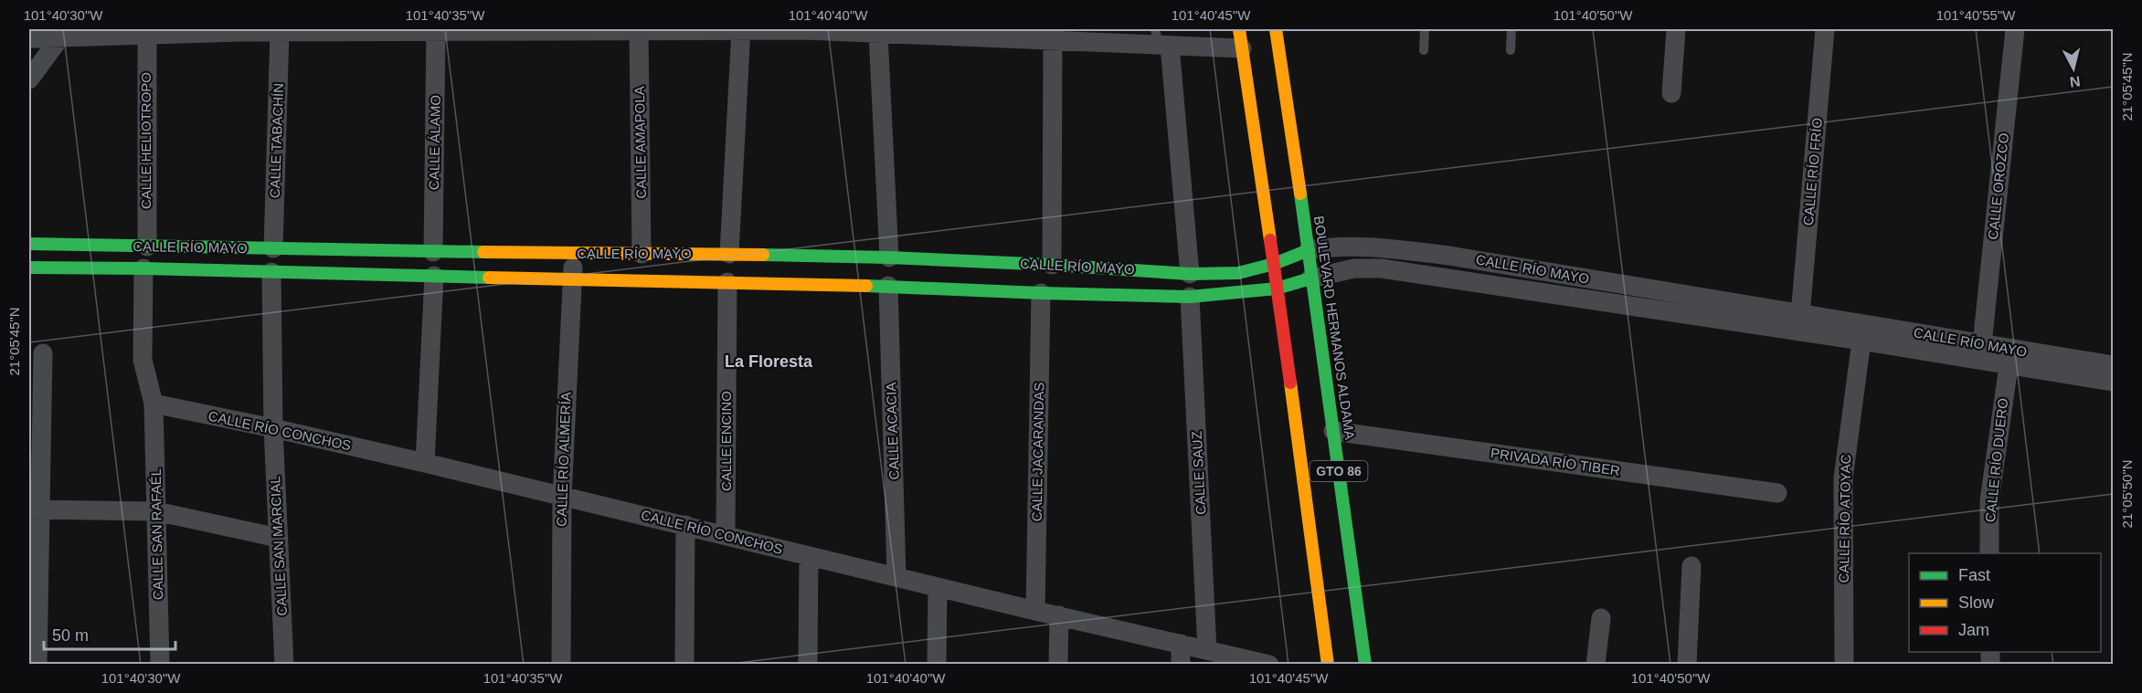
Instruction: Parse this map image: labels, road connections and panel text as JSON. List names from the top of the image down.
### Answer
{
  "streets": {
    "street": [
      "CALLE HELIOTROPO",
      "CALLE TABACHÍN",
      "CALLE ÁLAMO",
      "CALLE AMAPOLA",
      "CALLE RÍO FRÍO",
      "CALLE OROZCO",
      "CALLE RÍO MAYO",
      "BOULEVARD HERMANOS ALDAMA",
      "CALLE RÍO CONCHOS",
      "CALLE ACACIA",
      "CALLE ENCINO",
      "CALLE JACARANDAS",
      "CALLE RÍO ALMERÍA",
      "CALLE RÍO DUERO",
      "PRIVADA RÍO TIBER",
      "GTO 86",
      "CALLE SAUZ",
      "CALLE RÍO ATOYAC",
      "CALLE SAN RAFAÉL",
      "CALLE SAN MARCIAL"
    ]
  },
  "crossings": [
    ["CALLE HELIOTROPO", "CALLE RÍO MAYO"],
    ["CALLE TABACHÍN", "CALLE RÍO MAYO"],
    ["CALLE ÁLAMO", "CALLE RÍO MAYO"],
    ["CALLE AMAPOLA", "CALLE RÍO MAYO"],
    ["CALLE RÍO FRÍO", "CALLE RÍO MAYO"],
    ["CALLE OROZCO", "CALLE RÍO MAYO"],
    ["CALLE RÍO MAYO", "BOULEVARD HERMANOS ALDAMA"],
    ["CALLE RÍO MAYO", "CALLE ACACIA"],
    ["CALLE RÍO MAYO", "CALLE ENCINO"],
    ["CALLE RÍO MAYO", "CALLE JACARANDAS"],
    ["CALLE RÍO MAYO", "CALLE RÍO ALMERÍA"],
    ["CALLE RÍO MAYO", "CALLE RÍO DUERO"],
    ["CALLE RÍO MAYO", "GTO 86"],
    ["CALLE RÍO MAYO", "CALLE SAUZ"],
    ["CALLE RÍO MAYO", "CALLE RÍO ATOYAC"],
    ["BOULEVARD HERMANOS ALDAMA", "PRIVADA RÍO TIBER"],
    ["CALLE RÍO CONCHOS", "CALLE ACACIA"],
    ["CALLE RÍO CONCHOS", "CALLE ENCINO"],
    ["CALLE RÍO CONCHOS", "CALLE JACARANDAS"],
    ["CALLE RÍO CONCHOS", "CALLE RÍO ALMERÍA"],
    ["CALLE RÍO CONCHOS", "CALLE SAUZ"],
    ["CALLE RÍO CONCHOS", "CALLE SAN RAFAÉL"],
    ["CALLE RÍO CONCHOS", "CALLE SAN MARCIAL"]
  ],
  "districts": ["La Floresta"],
  "legend": ["Fast", "Slow", "Jam"],
  "scale_bar": "50 m",
  "north": "bottom",
  "coordinates": [
    "101°40'30\"W",
    "101°40'35\"W",
    "101°40'40\"W",
    "101°40'45\"W",
    "101°40'50\"W",
    "101°40'55\"W",
    "21°05'45\"N",
    "21°05'50\"N"
  ]
}
